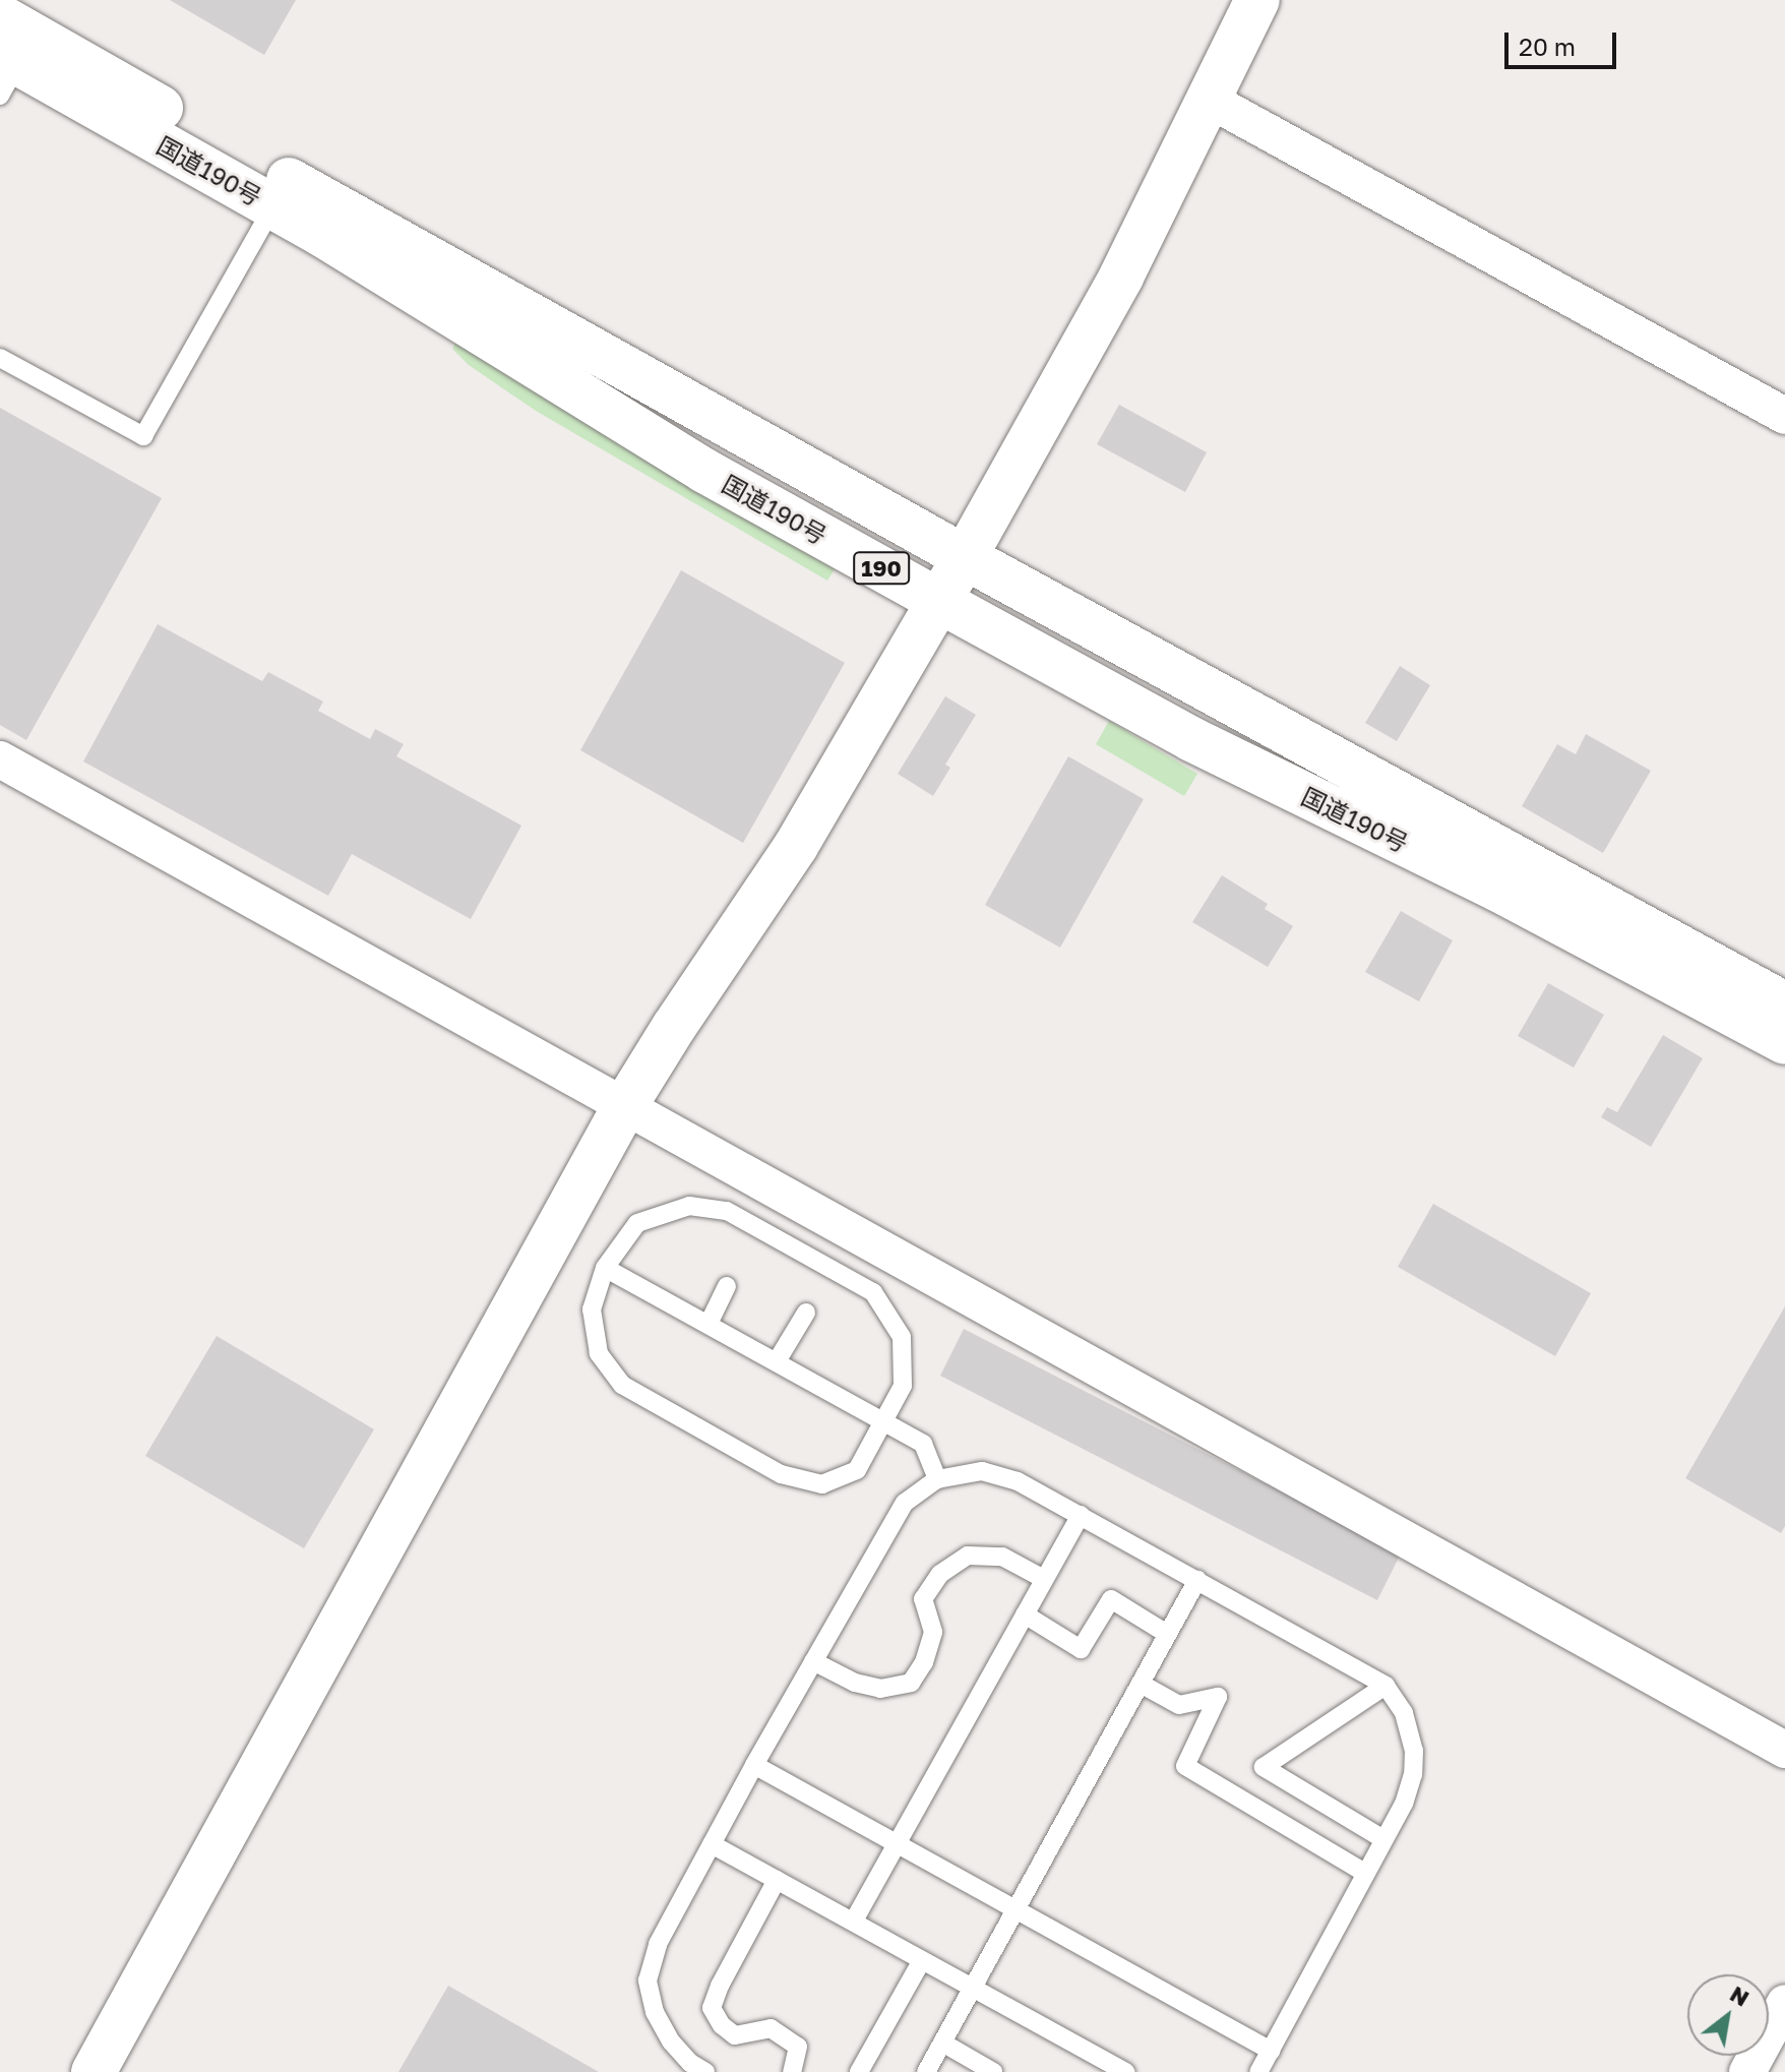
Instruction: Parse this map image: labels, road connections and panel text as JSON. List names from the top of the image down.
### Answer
{
  "streets": {
    "main road": ["国道190号", "190"]
  },
  "scale_bar": "20 m",
  "north": "top right"
}
